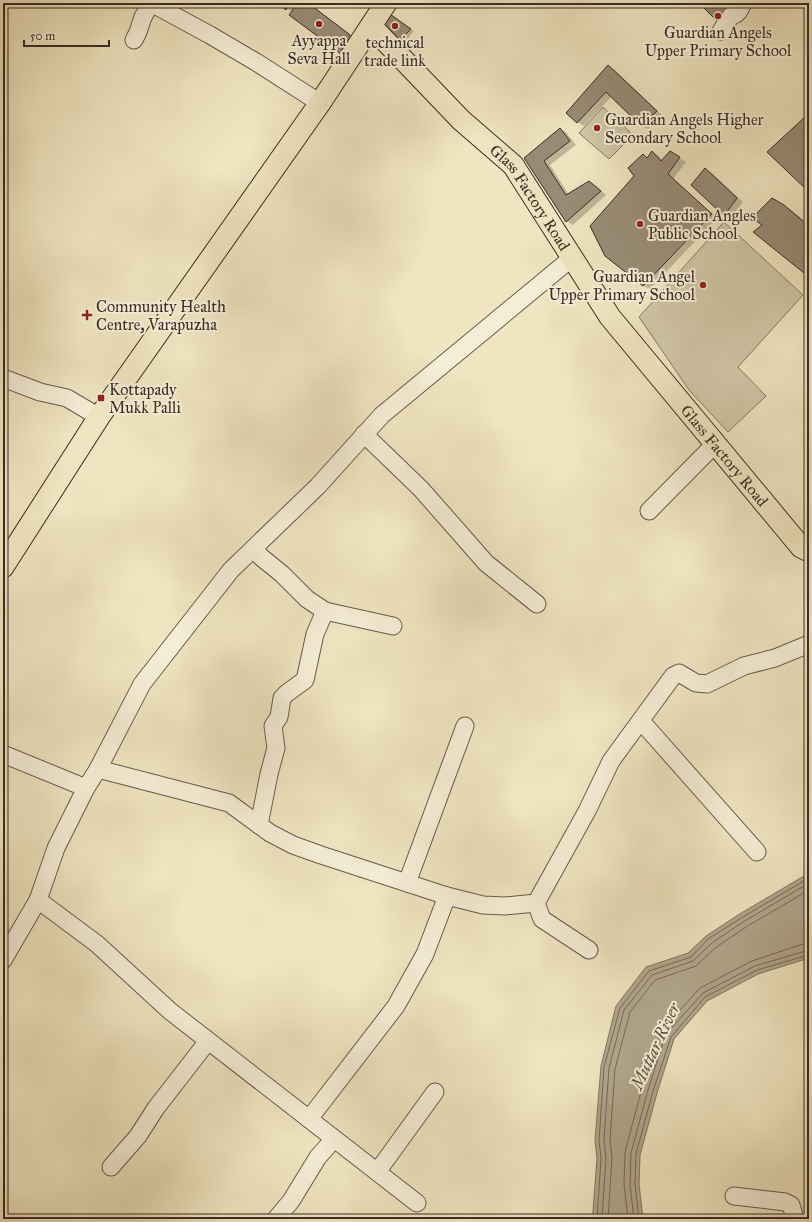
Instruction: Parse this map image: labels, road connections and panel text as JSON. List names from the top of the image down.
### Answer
{
  "streets": {
    "main road": ["Glass Factory Road"]
  },
  "water": ["Muttar River"],
  "places": {
    "other": [
      "Guardian Angels Upper Primary School",
      "Ayyappa Seva Hall",
      "technical trade link",
      "Guardian Angels Higher Secondary School",
      "Guardian Angles Public School",
      "Guardian Angel Upper Primary School"
    ],
    "health": ["Community Health Centre, Varapuzha"],
    "transit": ["Kottapady Mukk Palli"]
  },
  "scale_bar": "50 m"
}
